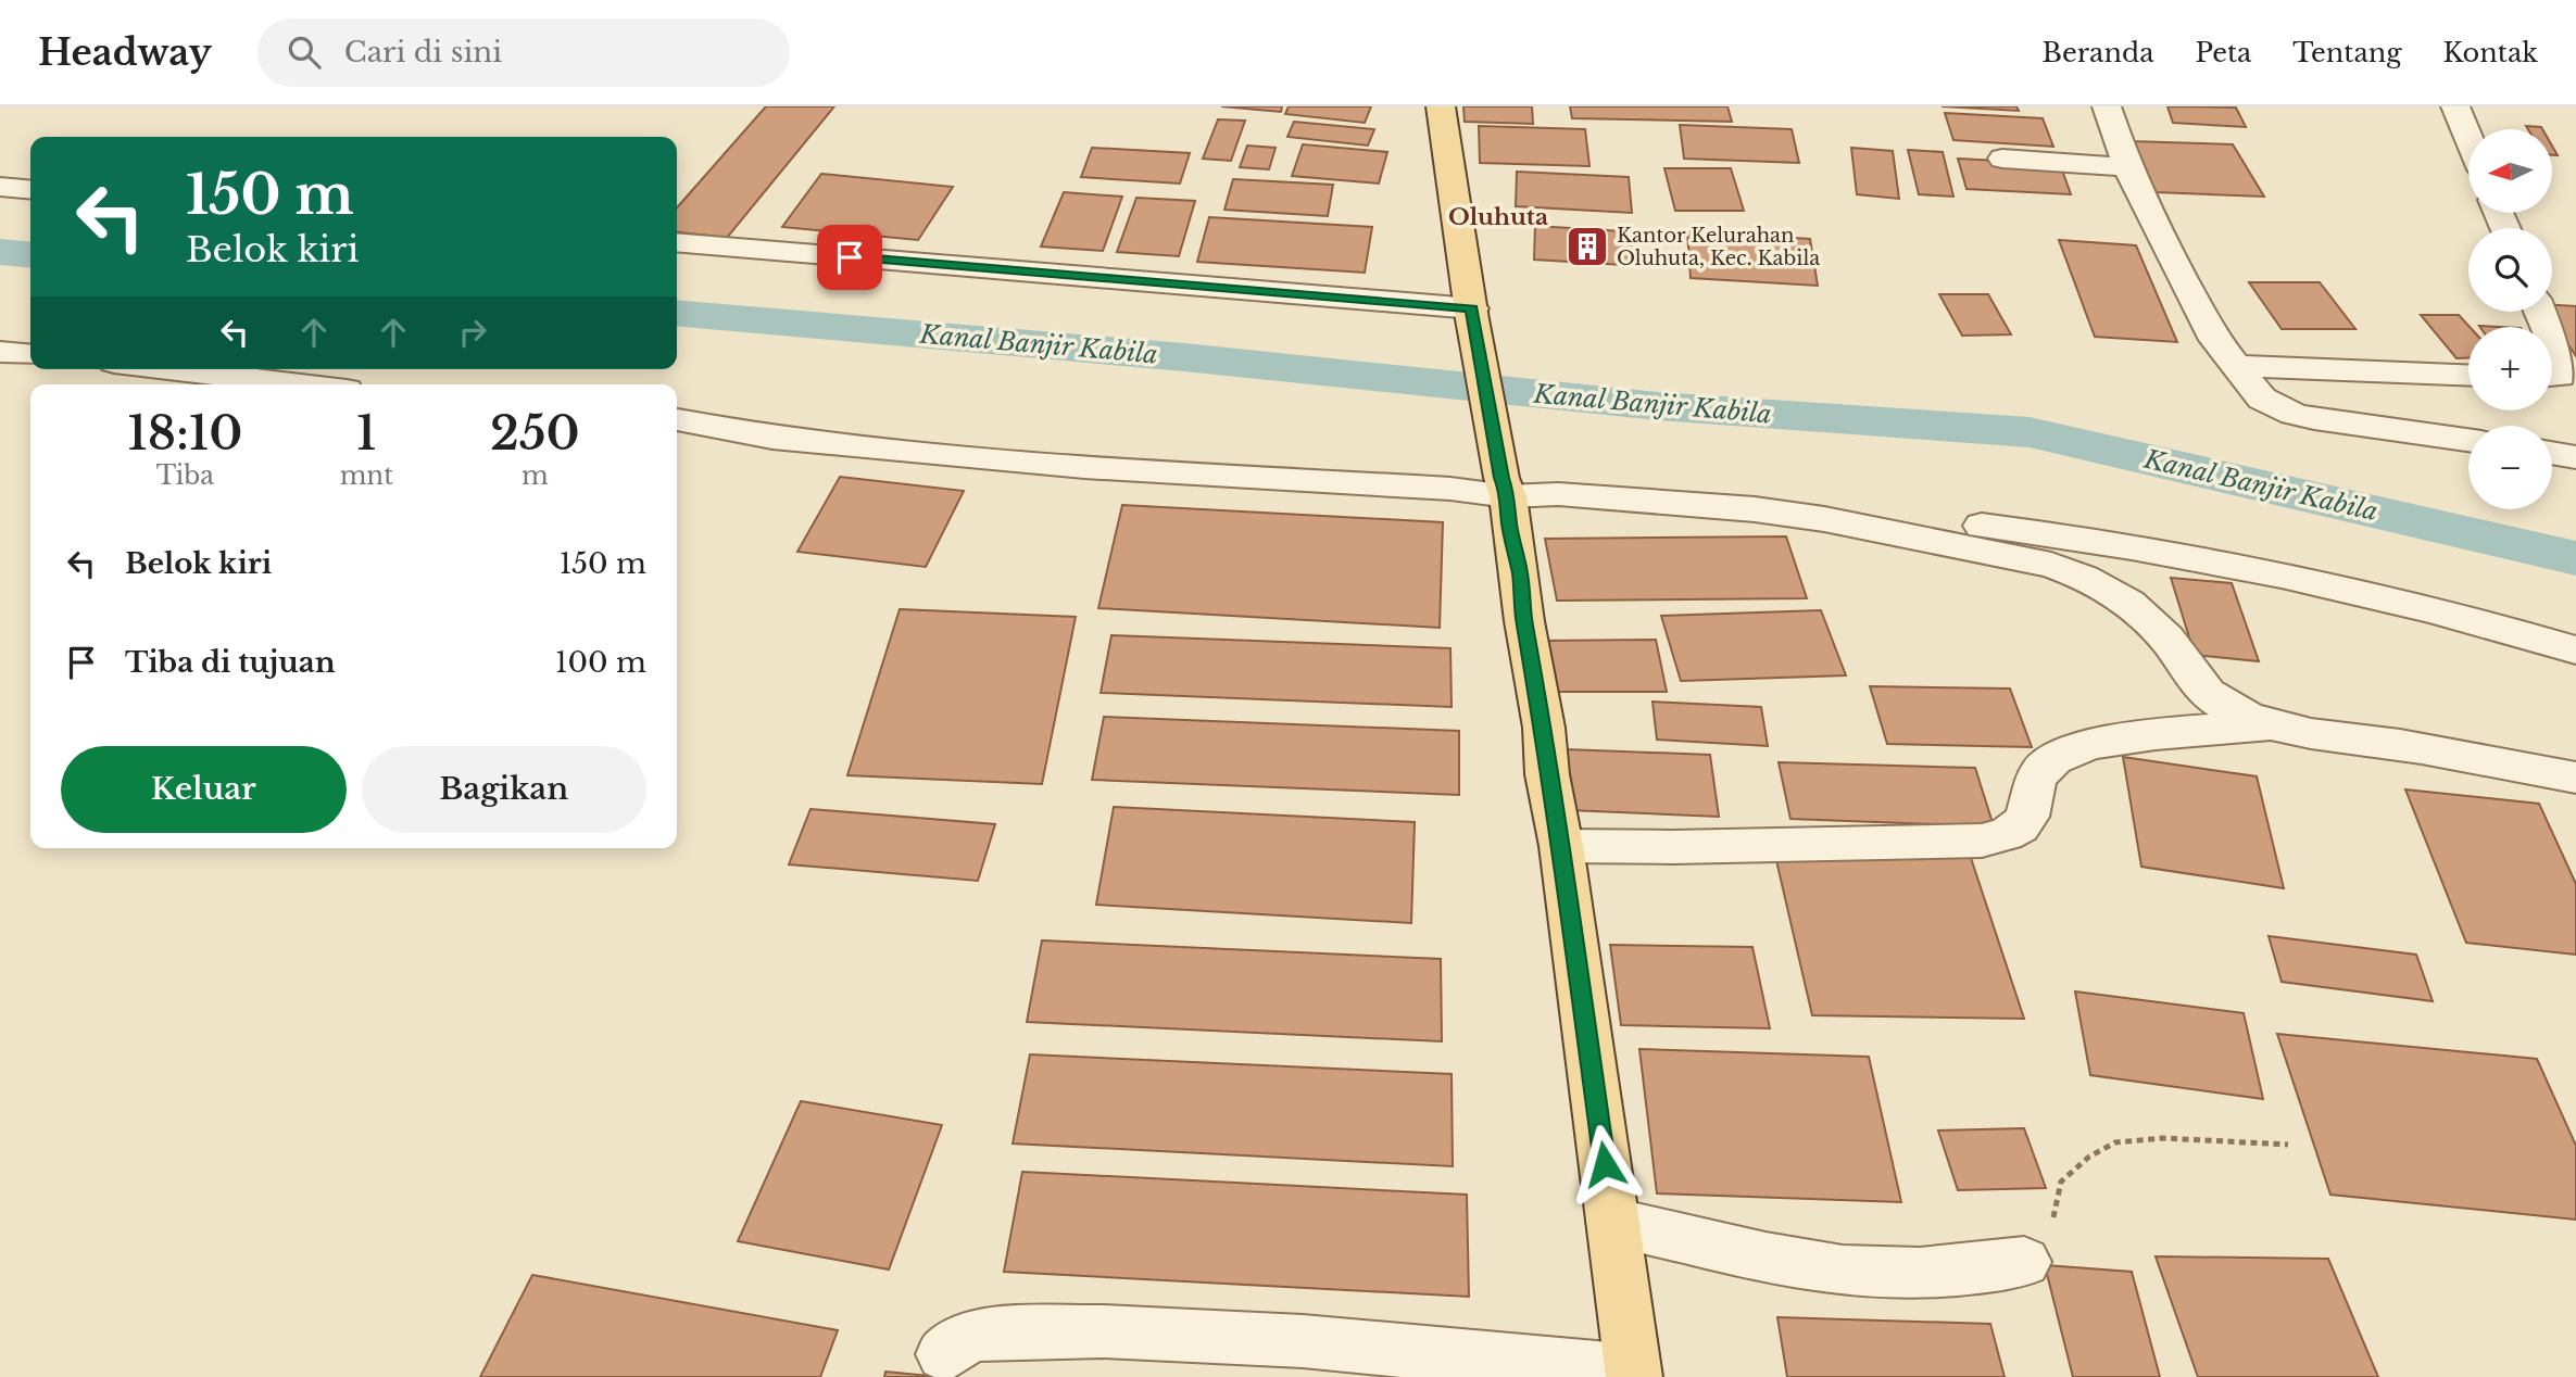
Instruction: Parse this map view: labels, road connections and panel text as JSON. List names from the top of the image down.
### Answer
{
  "districts": ["Oluhuta"],
  "water": ["Kanal Banjir Kabila"],
  "places": {
    "building": ["Kantor Kelurahan Oluhuta, Kec. Kabila"]
  },
  "north": "left",
  "page": {
    "header": "Headway",
    "search": "Cari di sini",
    "nav": [
      "Beranda",
      "Peta",
      "Tentang",
      "Kontak"
    ],
    "map_buttons": ["+", "−"],
    "turn": ["150 m", "Belok kiri"],
    "eta": [
      "18:10",
      "Tiba",
      "1",
      "mnt",
      "250",
      "m"
    ],
    "list": [
      {
        "name": "Belok kiri",
        "value": "150 m"
      },
      {
        "name": "Tiba di tujuan",
        "value": "100 m"
      }
    ],
    "buttons": ["Keluar", "Bagikan"]
  }
}
